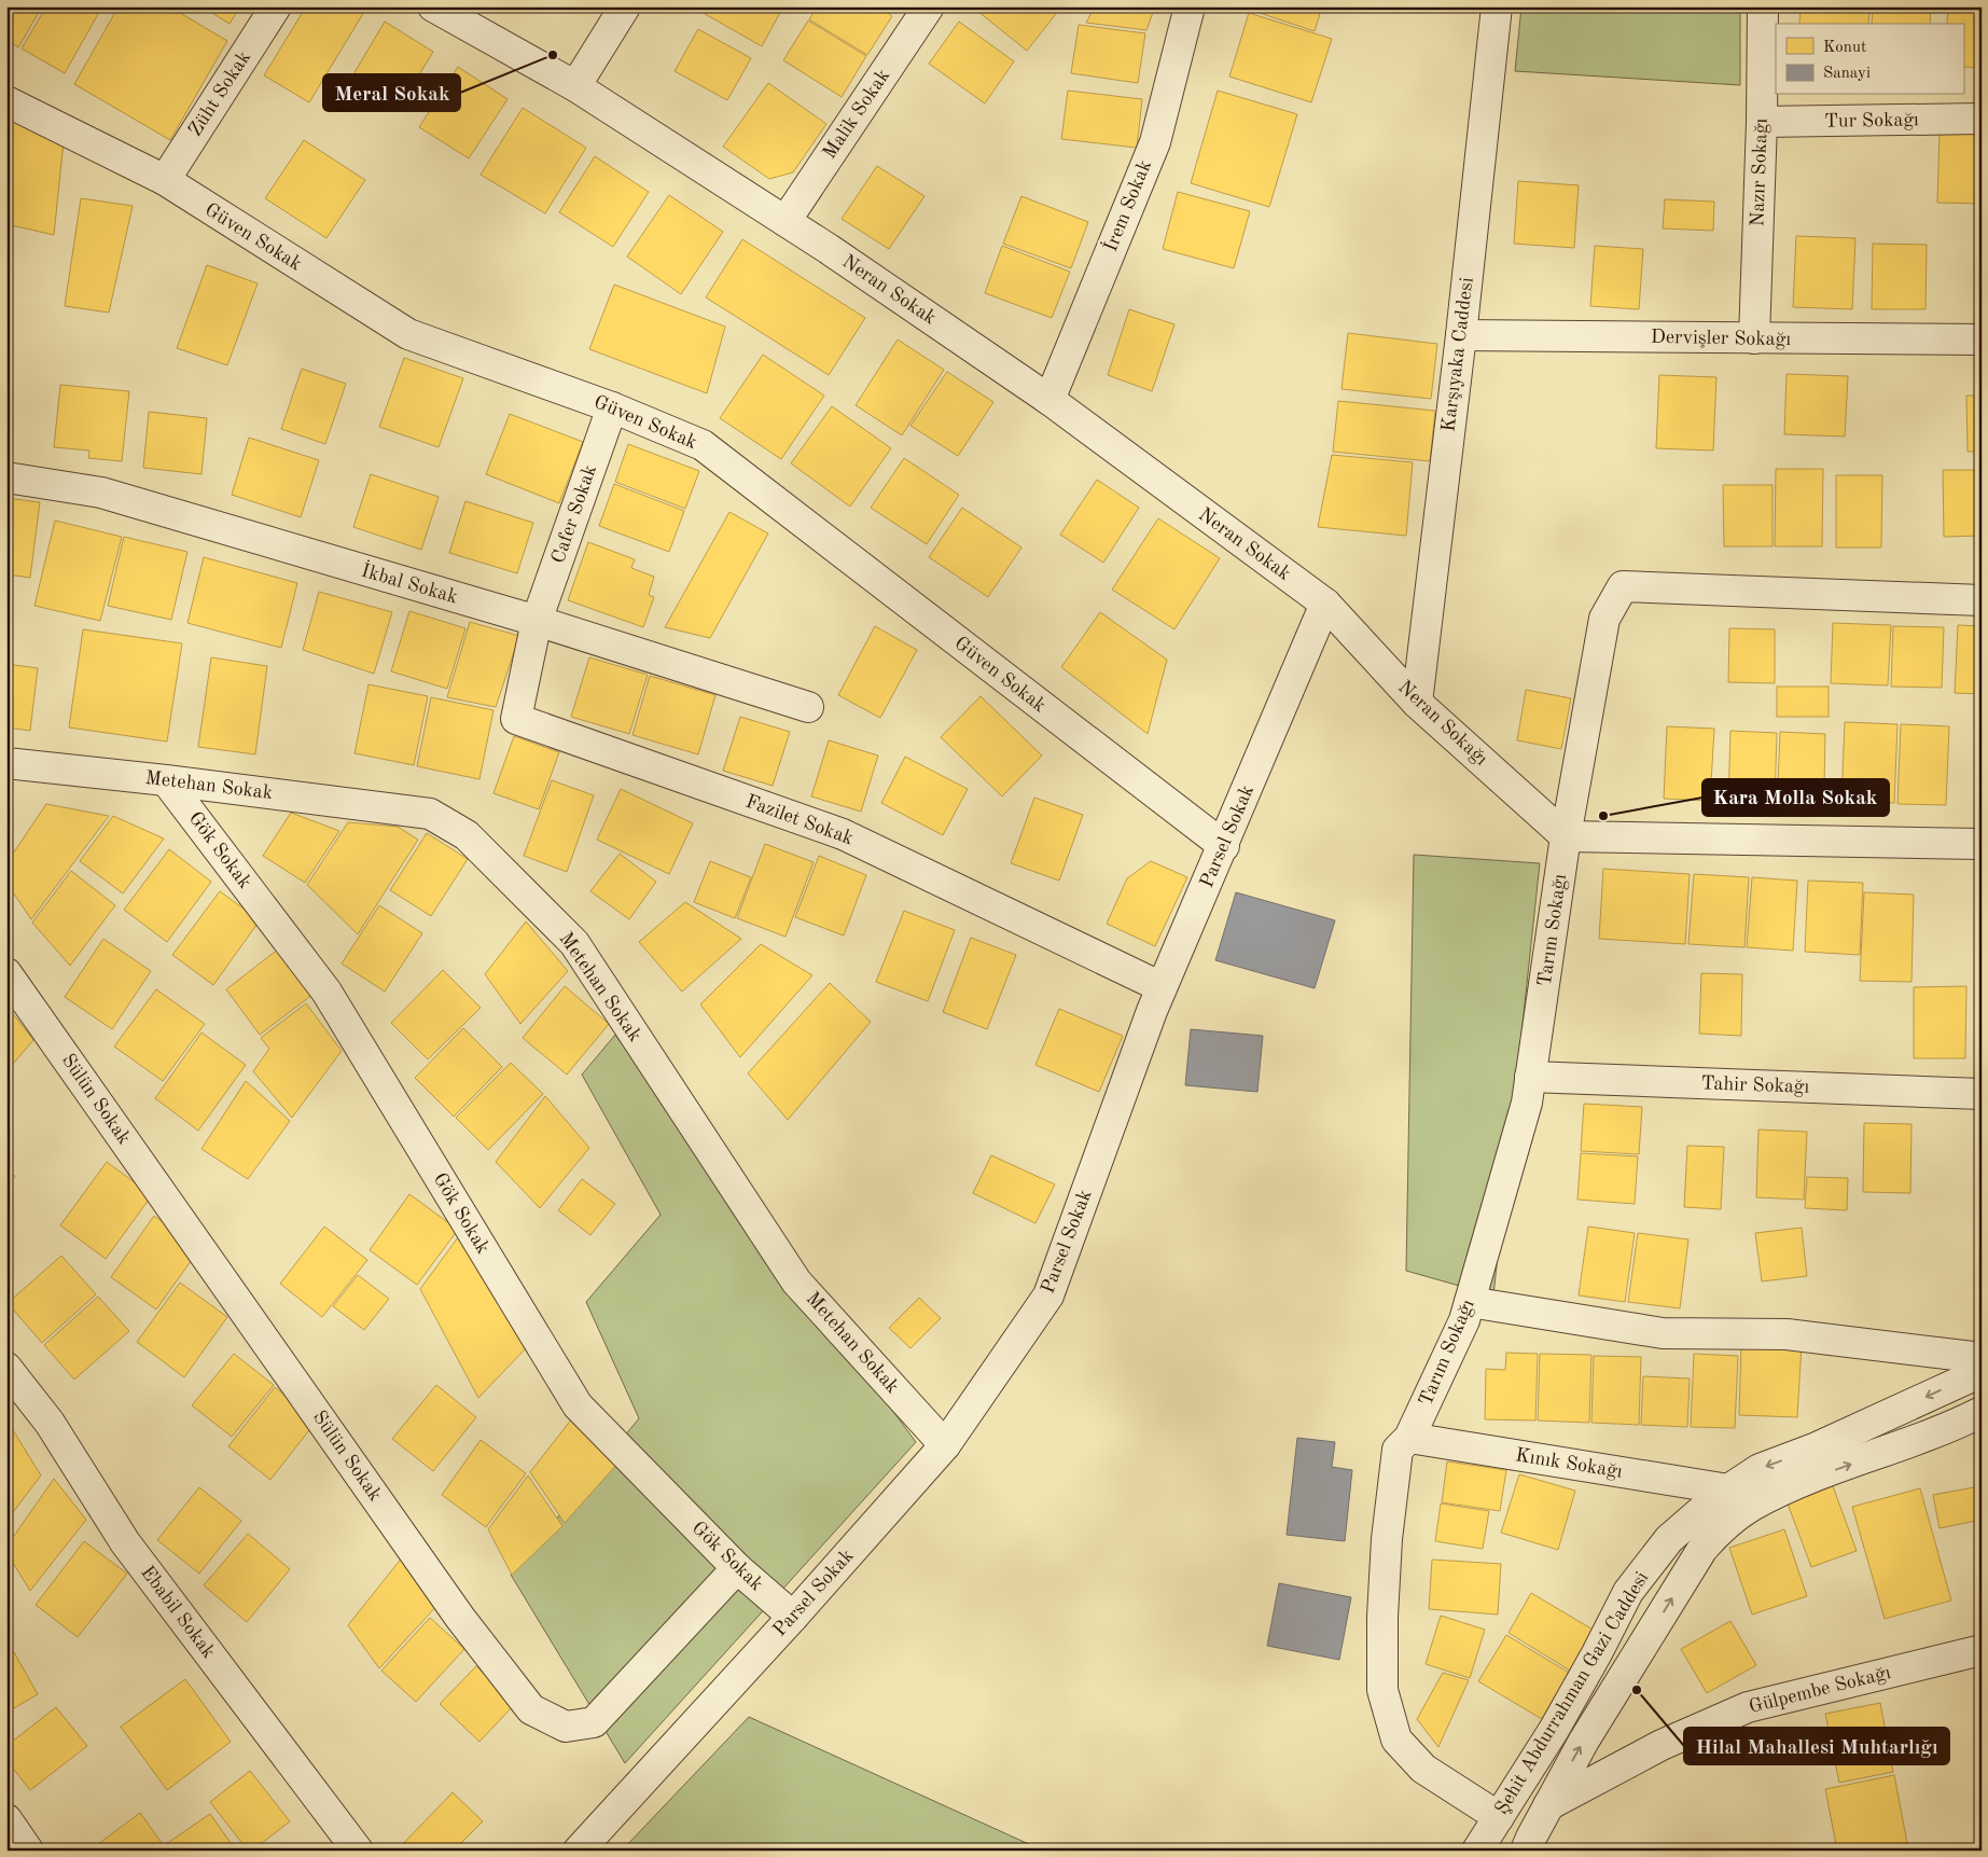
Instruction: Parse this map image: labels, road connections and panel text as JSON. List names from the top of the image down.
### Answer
{
  "streets": {
    "street": [
      "Züht Sokak",
      "Malik Sokak",
      "Tur Sokağı",
      "Nazır Sokağı",
      "İrem Sokak",
      "Güven Sokak",
      "Neran Sokak",
      "Dervişler Sokağı",
      "Karşıyaka Caddesi",
      "Cafer Sokak",
      "İkbal Sokak",
      "Neran Sokağı",
      "Metehan Sokak",
      "Fazilet Sokak",
      "Parsel Sokak",
      "Gök Sokak",
      "Tarım Sokağı",
      "Tahir Sokağı",
      "Sülün Sokak",
      "Kınık Sokağı",
      "Ebabil Sokak",
      "Gülpembe Sokağı",
      "Şehit Abdurrahman Gazi Caddesi"
    ]
  },
  "crossings": [
    ["Züht Sokak", "Güven Sokak"],
    ["Malik Sokak", "Neran Sokak"],
    ["Tur Sokağı", "Nazır Sokağı"],
    ["Nazır Sokağı", "Dervişler Sokağı"],
    ["İrem Sokak", "Neran Sokak"],
    ["Güven Sokak", "Cafer Sokak"],
    ["Güven Sokak", "Parsel Sokak"],
    ["Neran Sokak", "Neran Sokağı"],
    ["Neran Sokak", "Parsel Sokak"],
    ["Dervişler Sokağı", "Karşıyaka Caddesi"],
    ["Karşıyaka Caddesi", "Neran Sokağı"],
    ["Cafer Sokak", "İkbal Sokak"],
    ["Cafer Sokak", "Fazilet Sokak"],
    ["İkbal Sokak", "Fazilet Sokak"],
    ["Neran Sokağı", "Parsel Sokak"],
    ["Neran Sokağı", "Tarım Sokağı"],
    ["Metehan Sokak", "Parsel Sokak"],
    ["Metehan Sokak", "Gök Sokak"],
    ["Fazilet Sokak", "Parsel Sokak"],
    ["Parsel Sokak", "Gök Sokak"],
    ["Gök Sokak", "Sülün Sokak"],
    ["Tarım Sokağı", "Tahir Sokağı"],
    ["Tarım Sokağı", "Kınık Sokağı"],
    ["Tarım Sokağı", "Şehit Abdurrahman Gazi Caddesi"],
    ["Kınık Sokağı", "Şehit Abdurrahman Gazi Caddesi"],
    ["Gülpembe Sokağı", "Şehit Abdurrahman Gazi Caddesi"]
  ],
  "places": ["Meral Sokak", "Kara Molla Sokak", "Hilal Mahallesi Muhtarlığı"],
  "legend": ["Konut", "Sanayi"]
}
